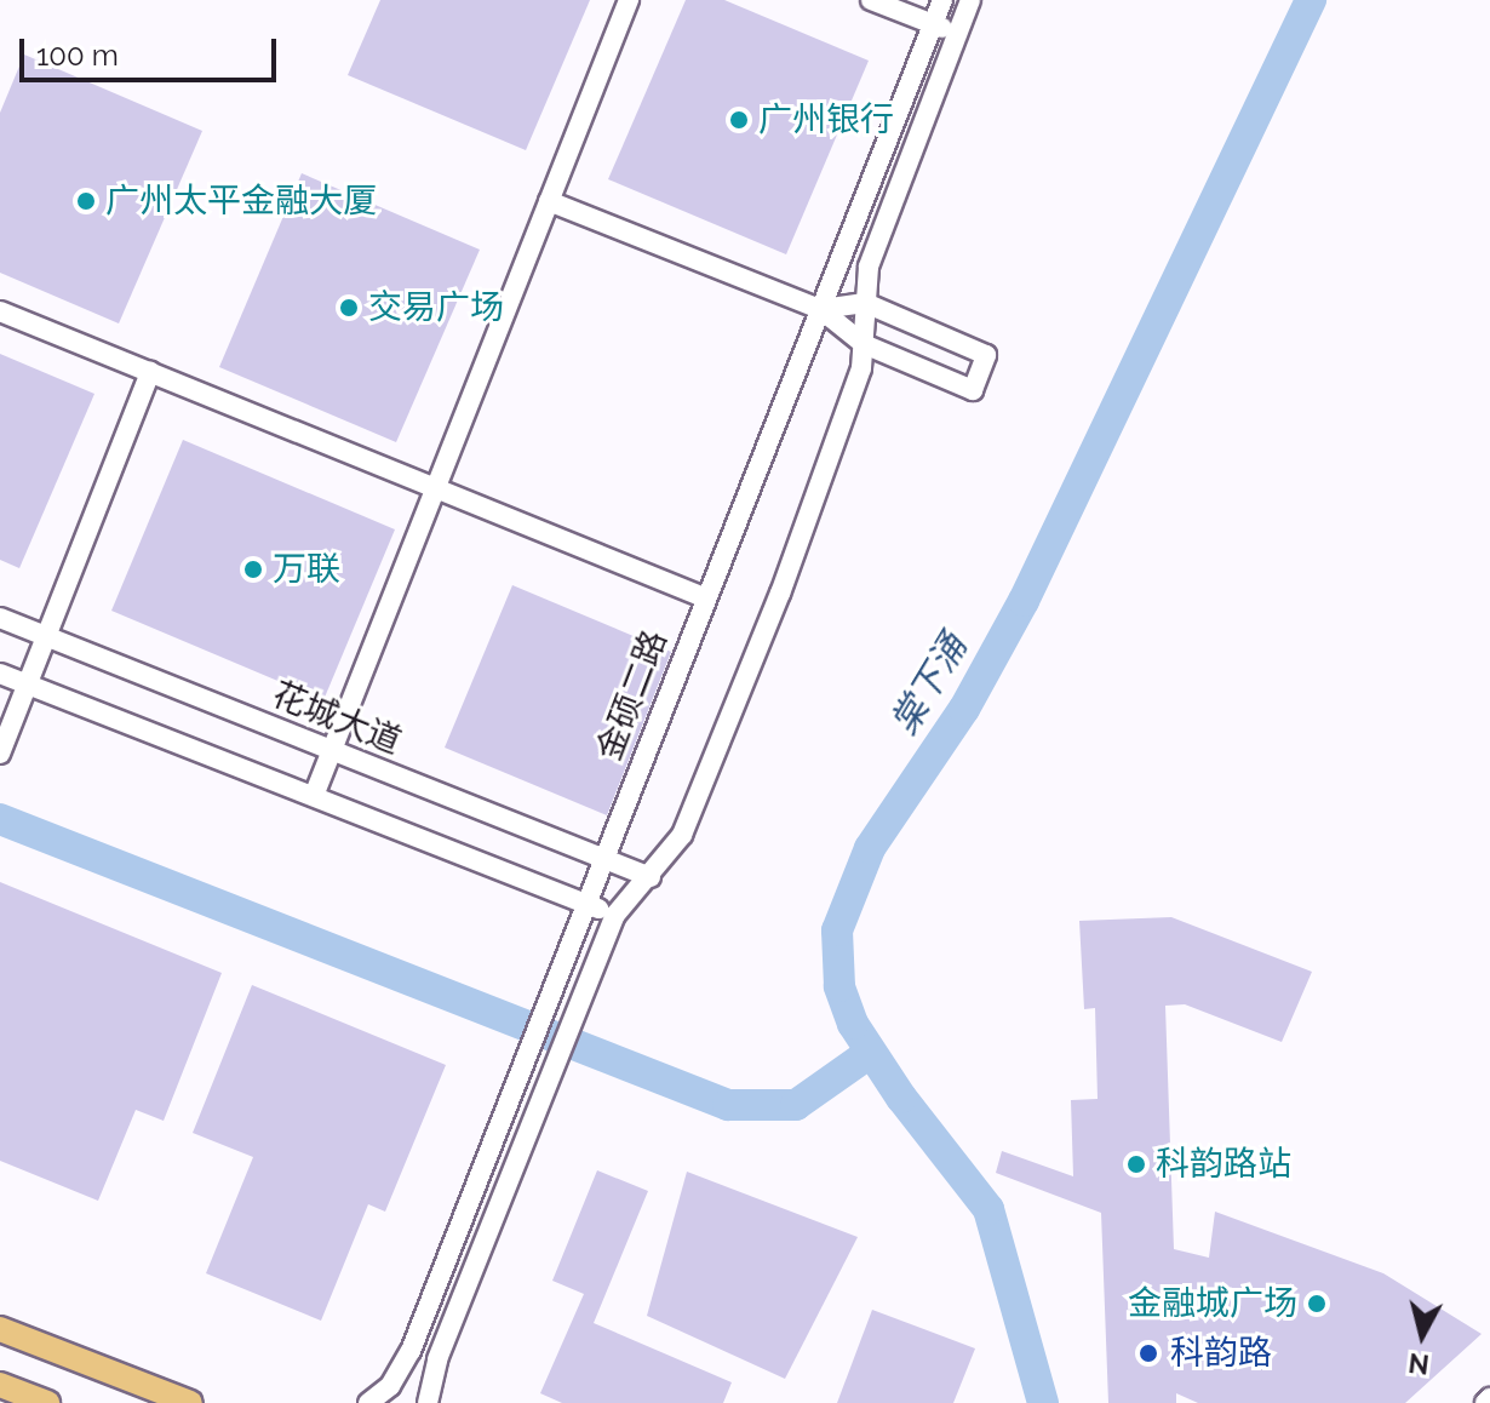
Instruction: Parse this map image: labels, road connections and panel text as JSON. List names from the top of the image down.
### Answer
{
  "streets": {
    "street": ["金硕二路", "花城大道"]
  },
  "crossings": [
    ["金硕二路", "花城大道"]
  ],
  "water": ["棠下涌"],
  "places": [
    "广州银行",
    "广州太平金融大厦",
    "交易广场",
    "万联",
    "科韵路站",
    "金融城广场",
    "科韵路"
  ],
  "scale_bar": "100 m",
  "north": "bottom"
}
